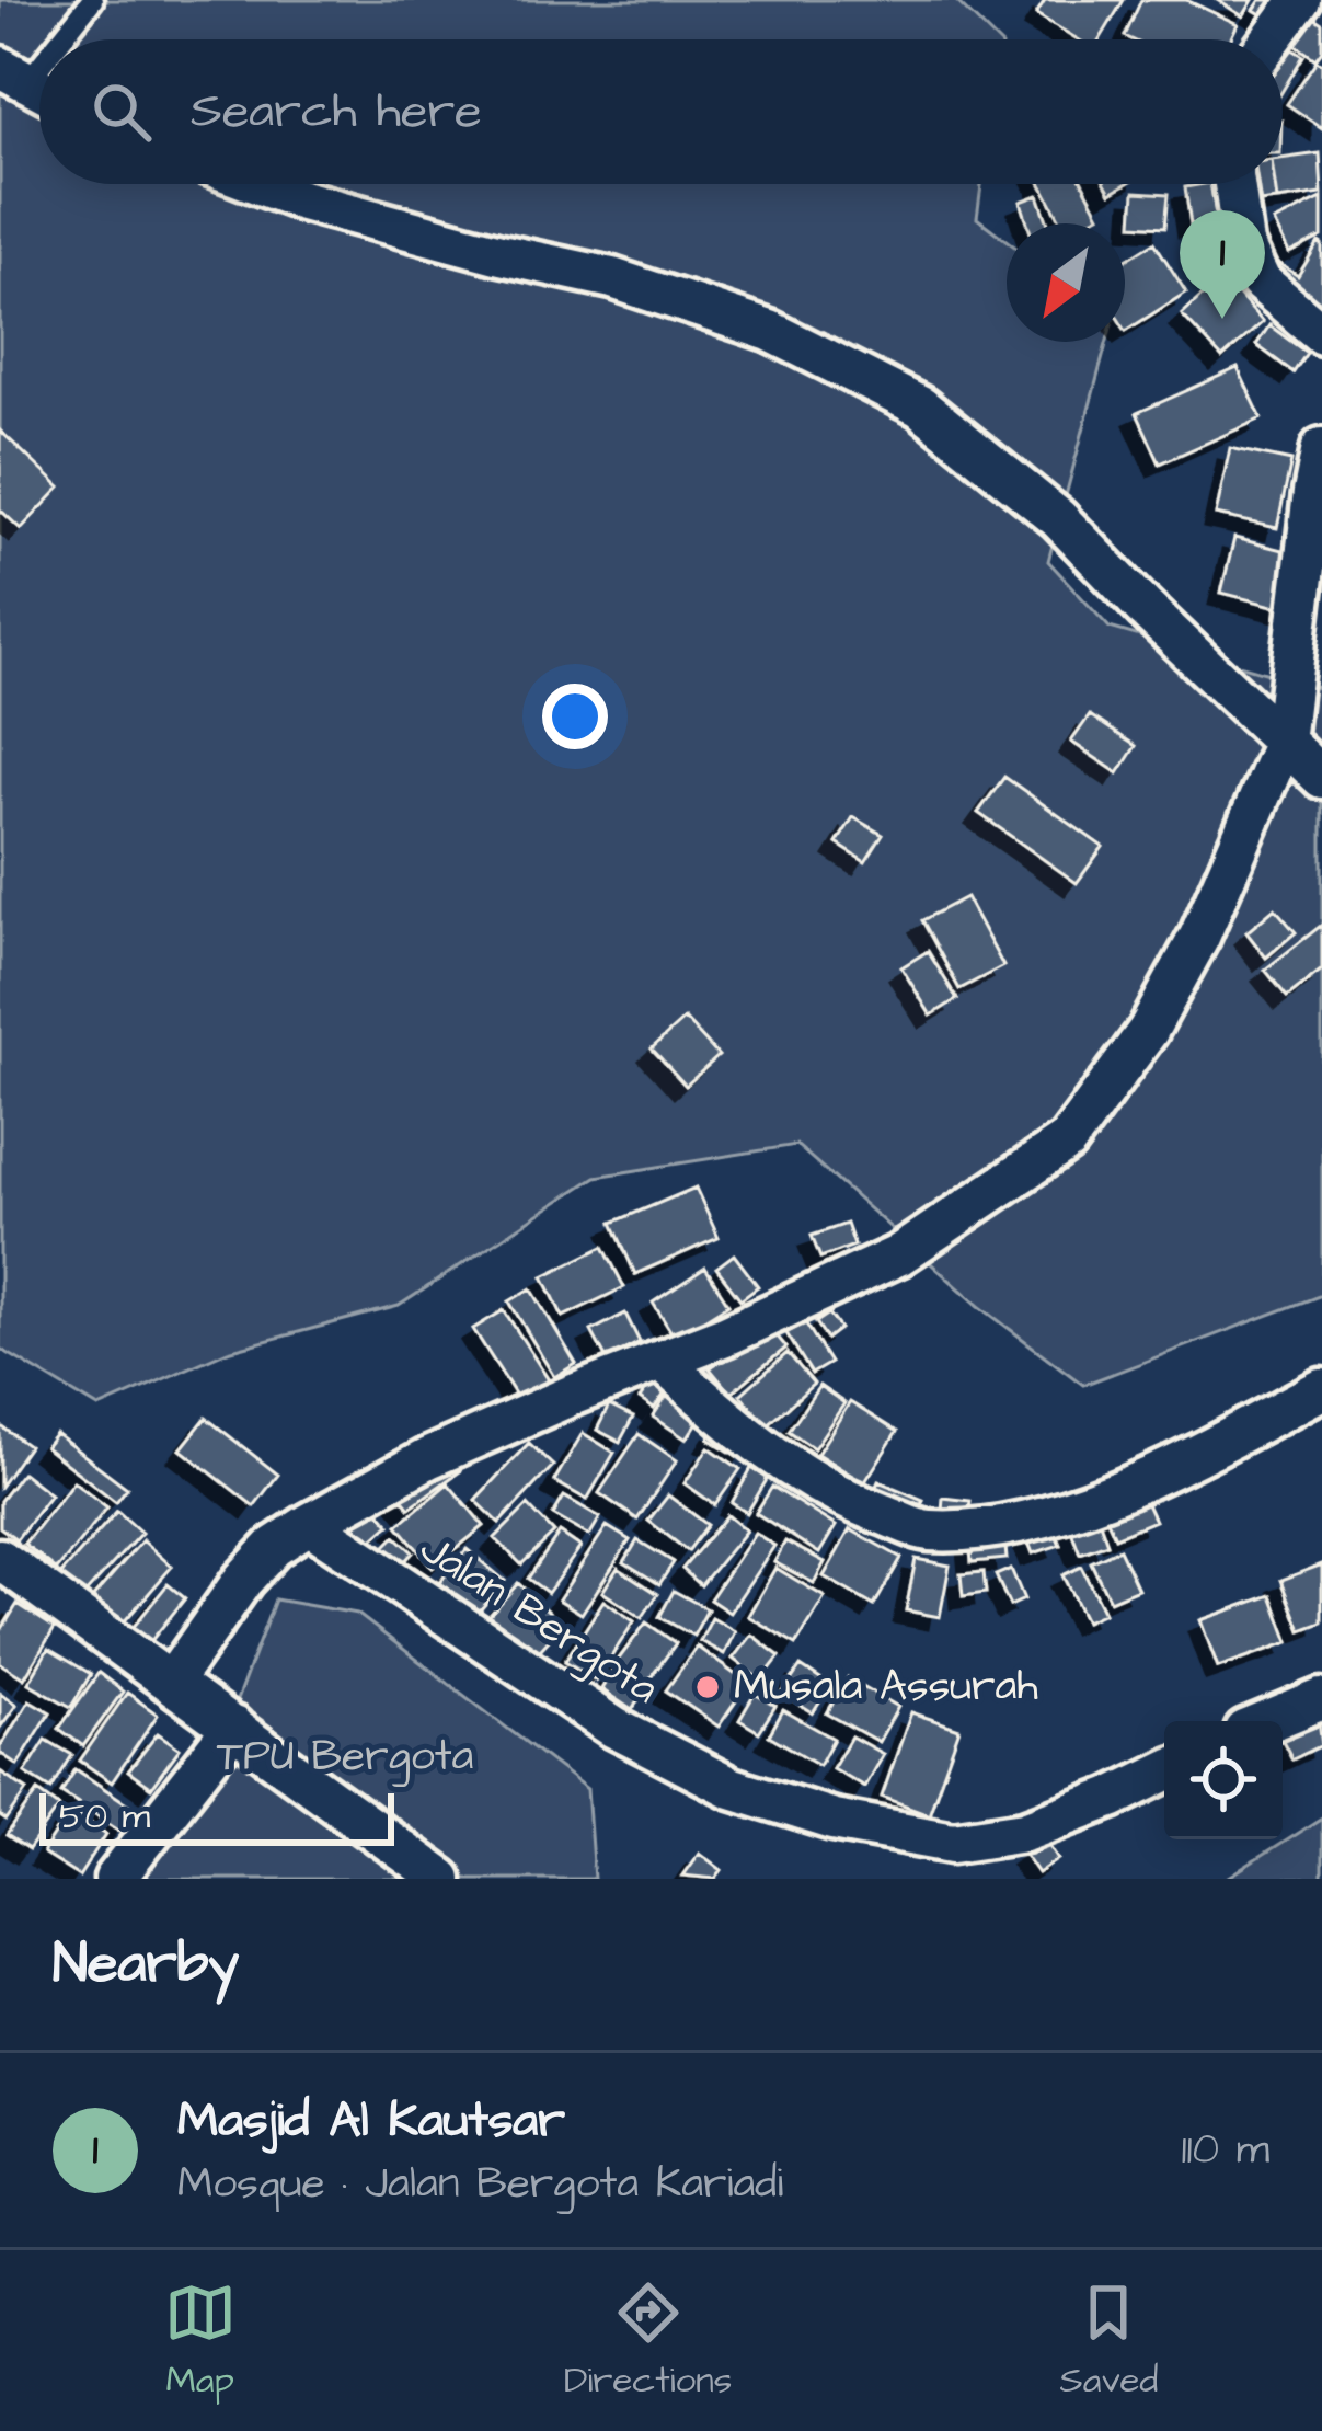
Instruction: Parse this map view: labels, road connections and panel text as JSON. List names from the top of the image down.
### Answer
{
  "streets": {
    "street": ["Jalan Bergota"]
  },
  "parks": ["TPU Bergota"],
  "places": ["Musala Assurah"],
  "scale_bar": "50 m",
  "north": "bottom left",
  "page": {
    "search": "Search here",
    "pins": "1",
    "scale": "50 m",
    "heading": "Nearby",
    "list": [
      {
        "mark": "1",
        "name": "Masjid Al Kautsar",
        "note": "Mosque · Jalan Bergota Kariadi",
        "value": "110 m"
      }
    ],
    "nav": ["Map", "Directions", "Saved"]
  }
}
